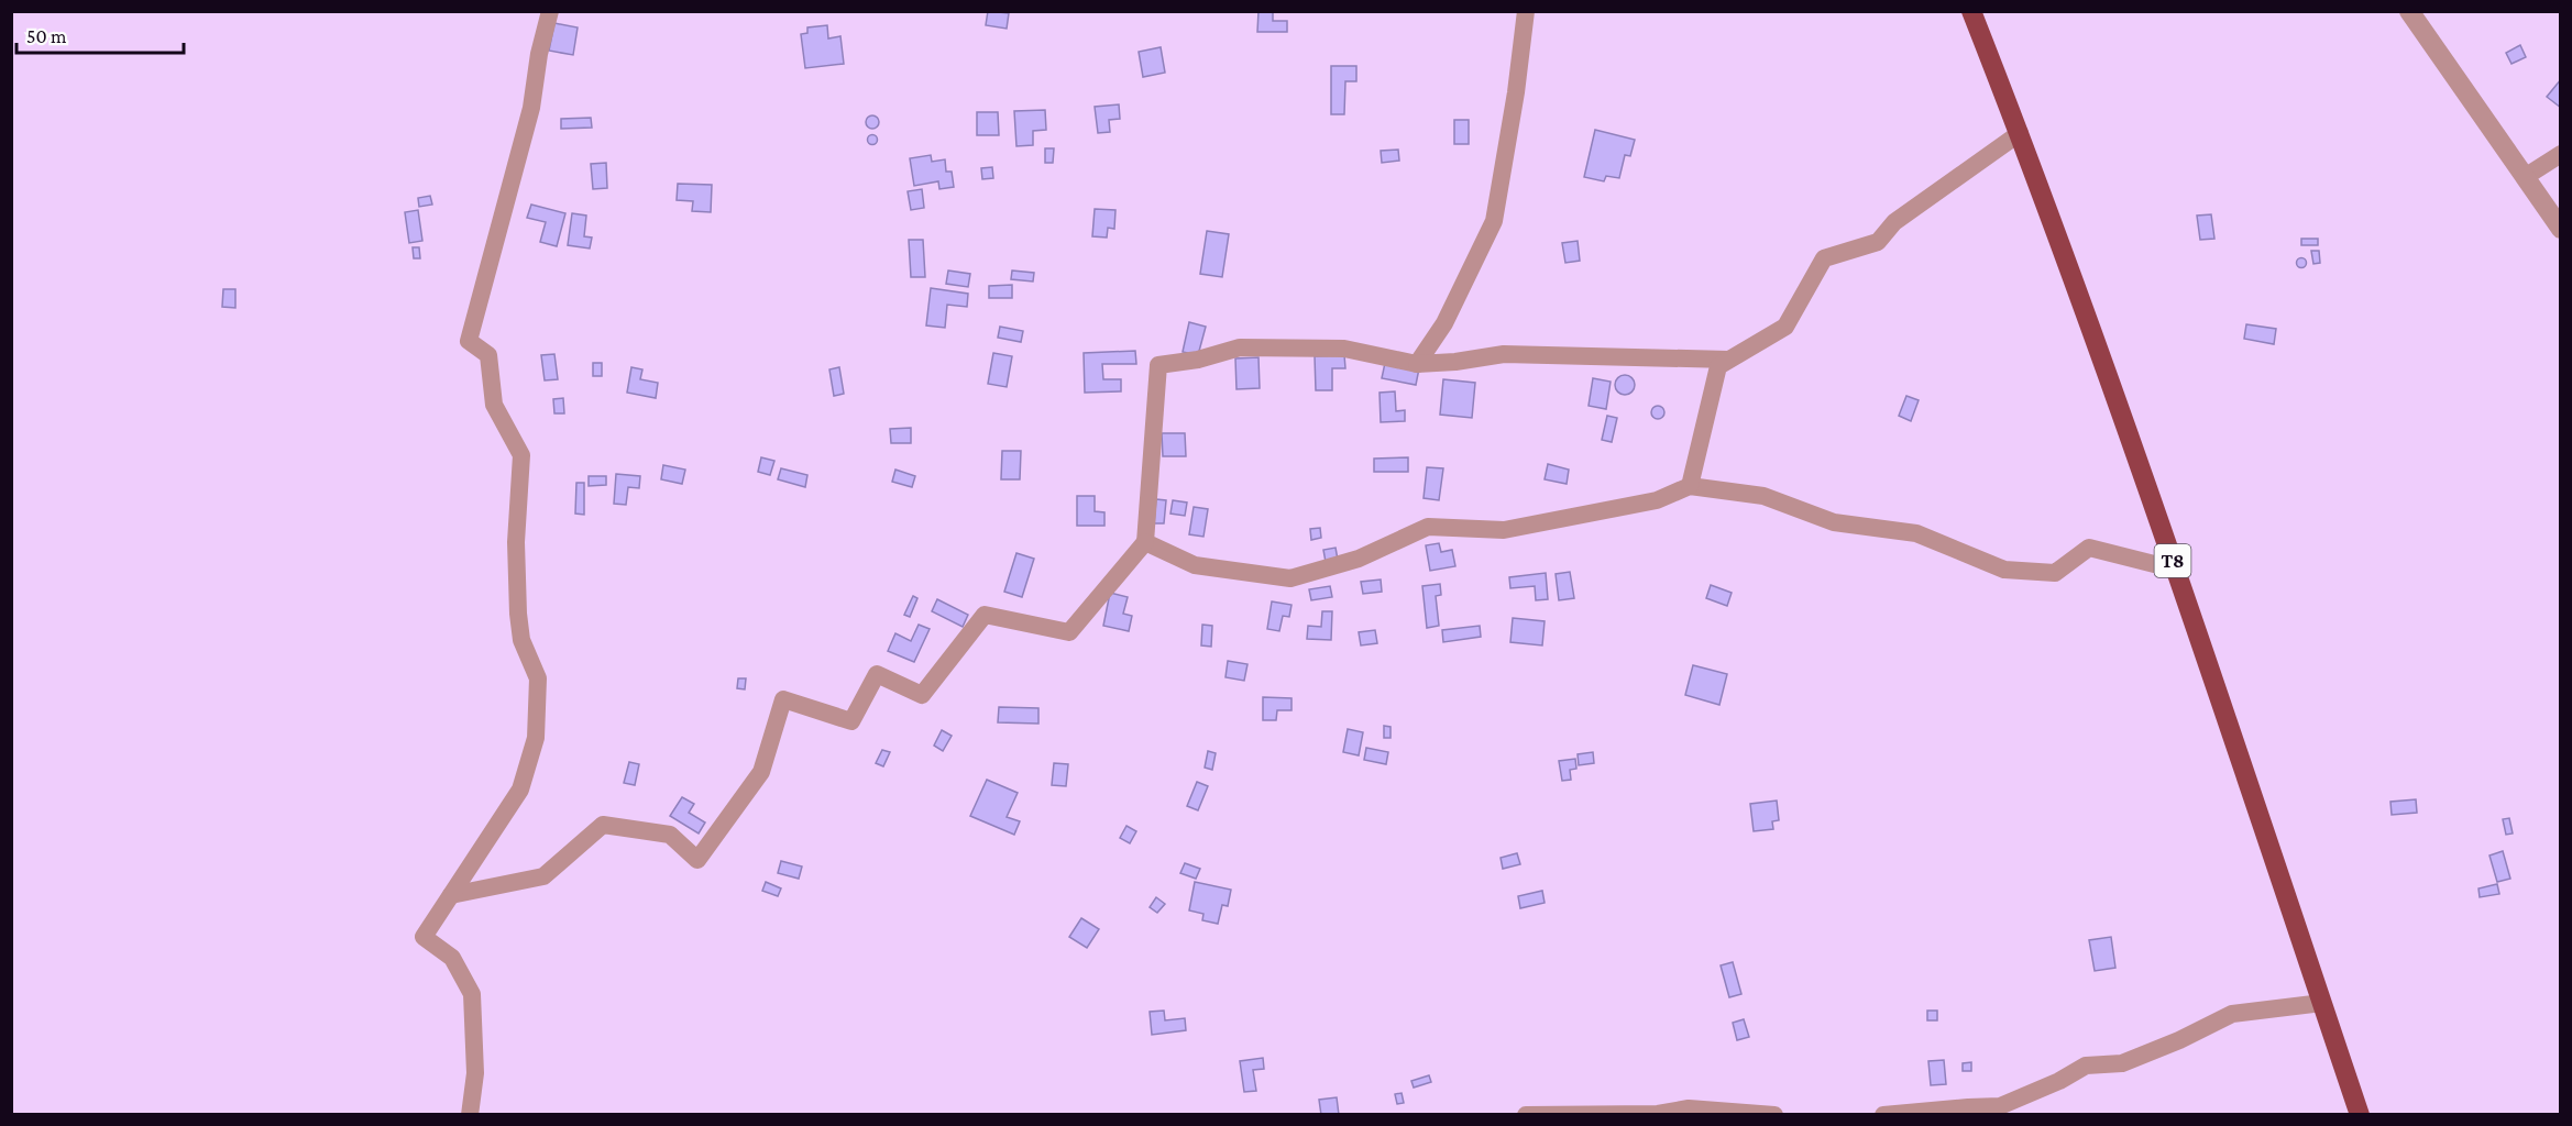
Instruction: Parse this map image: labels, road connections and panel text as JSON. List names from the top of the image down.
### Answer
{
  "streets": {
    "highway": ["T8"]
  },
  "scale_bar": "50 m"
}
